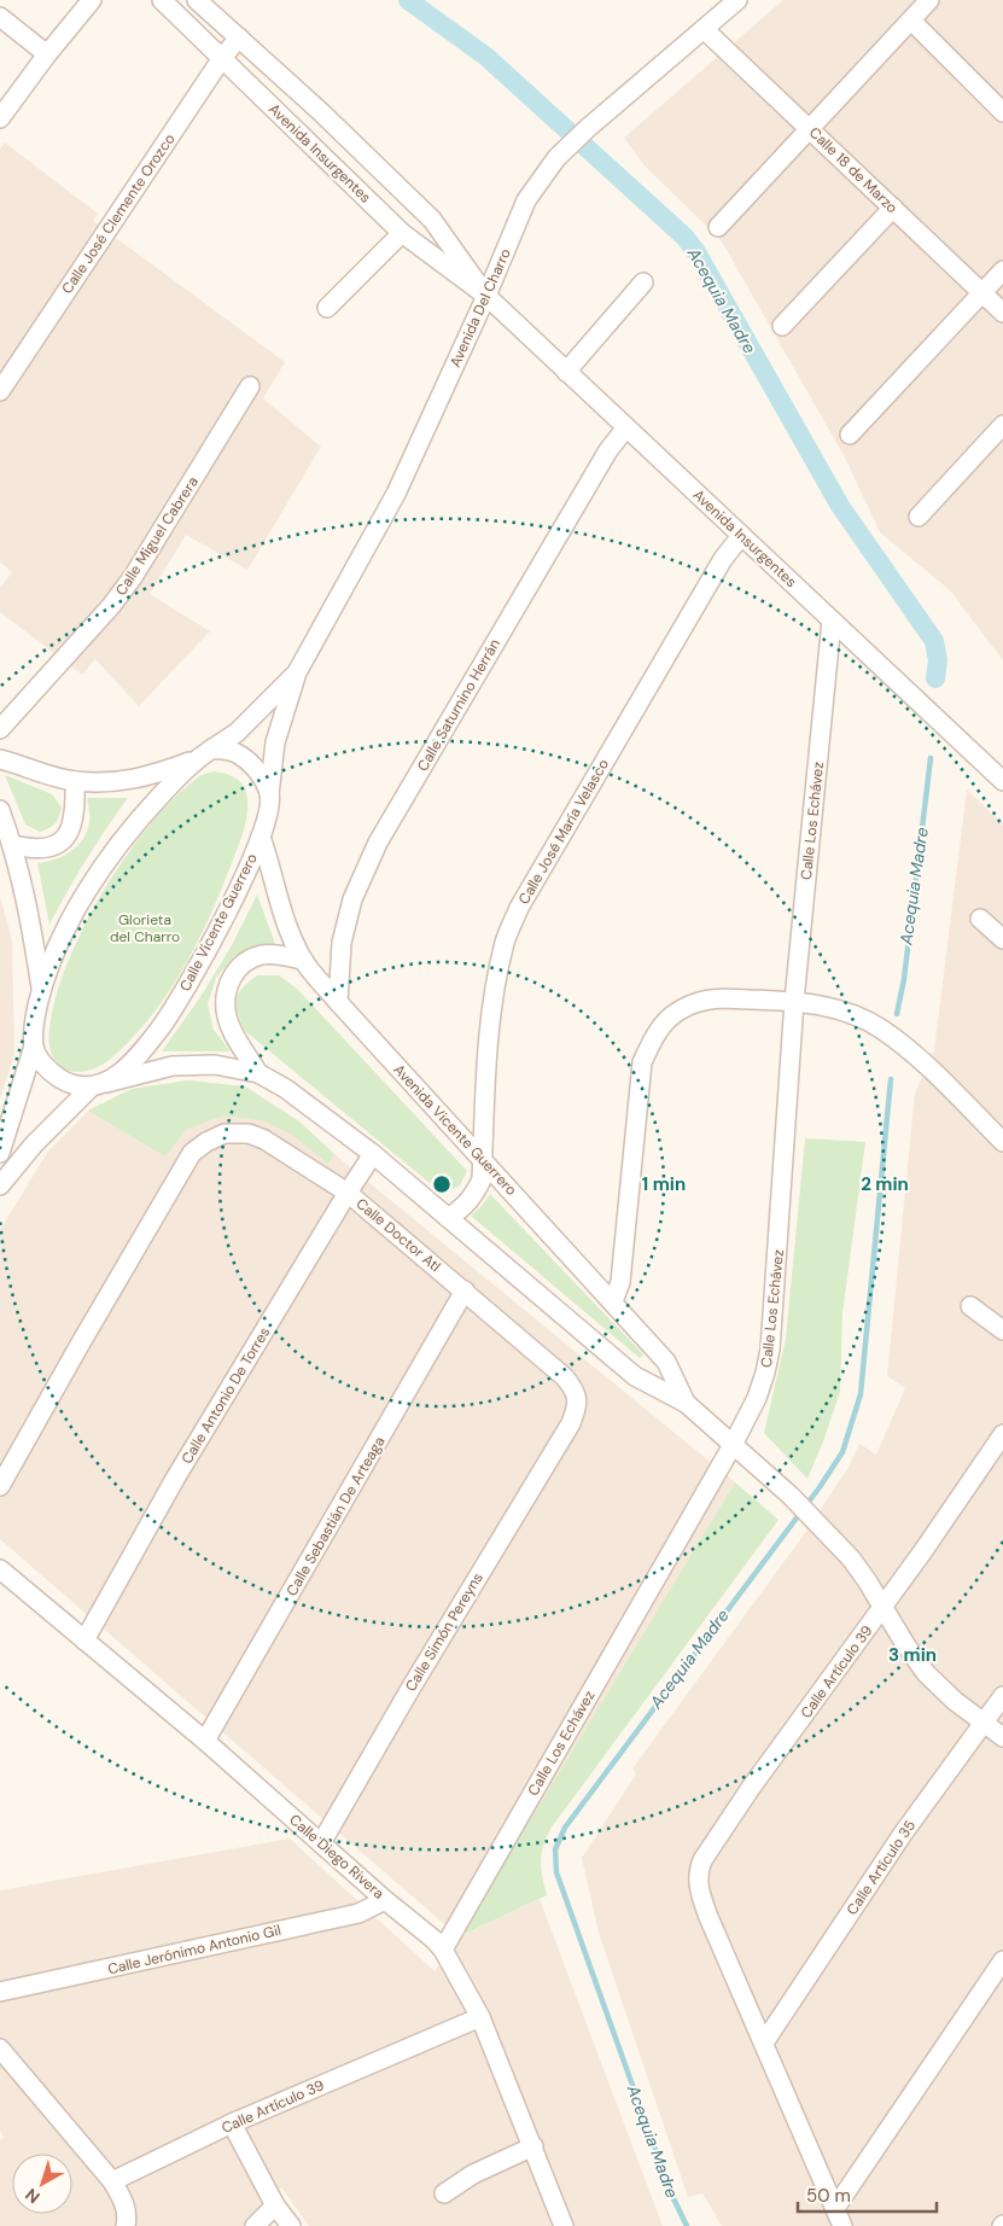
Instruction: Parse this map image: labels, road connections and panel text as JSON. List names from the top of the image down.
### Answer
{
  "streets": {
    "street": [
      "Avenida Insurgentes",
      "Calle 18 de Marzo",
      "Calle José Clemente Orozco",
      "Avenida Del Charro",
      "Calle Miguel Cabrera",
      "Calle Saturnino Herrán",
      "Calle Los Echávez",
      "Calle José María Velasco",
      "Calle Vicente Guerrero",
      "Avenida Vicente Guerrero",
      "Calle Doctor Atl",
      "Calle Antonio De Torres",
      "Calle Sebastián De Arteaga",
      "Calle Simón Pereyns",
      "Calle Artículo 39",
      "Calle Diego Rivera",
      "Calle Artículo 35",
      "Calle Jerónimo Antonio Gil"
    ]
  },
  "crossings": [
    ["Avenida Insurgentes", "Calle José Clemente Orozco"],
    ["Avenida Insurgentes", "Avenida Del Charro"],
    ["Avenida Insurgentes", "Calle Saturnino Herrán"],
    ["Avenida Insurgentes", "Calle Los Echávez"],
    ["Avenida Insurgentes", "Calle José María Velasco"],
    ["Calle 18 de Marzo", "Avenida Del Charro"],
    ["Avenida Del Charro", "Calle Vicente Guerrero"],
    ["Calle Saturnino Herrán", "Avenida Vicente Guerrero"],
    ["Calle Los Echávez", "Avenida Vicente Guerrero"],
    ["Calle Los Echávez", "Calle Diego Rivera"],
    ["Calle José María Velasco", "Avenida Vicente Guerrero"],
    ["Calle Vicente Guerrero", "Avenida Vicente Guerrero"],
    ["Avenida Vicente Guerrero", "Calle Antonio De Torres"],
    ["Avenida Vicente Guerrero", "Calle Artículo 39"],
    ["Avenida Vicente Guerrero", "Calle Artículo 35"],
    ["Calle Doctor Atl", "Calle Antonio De Torres"],
    ["Calle Doctor Atl", "Calle Sebastián De Arteaga"],
    ["Calle Doctor Atl", "Calle Simón Pereyns"],
    ["Calle Antonio De Torres", "Calle Diego Rivera"],
    ["Calle Sebastián De Arteaga", "Calle Diego Rivera"],
    ["Calle Simón Pereyns", "Calle Diego Rivera"],
    ["Calle Artículo 39", "Calle Diego Rivera"],
    ["Calle Artículo 39", "Calle Artículo 35"],
    ["Calle Diego Rivera", "Calle Jerónimo Antonio Gil"]
  ],
  "water": ["Acequia Madre"],
  "parks": ["Glorieta del Charro"],
  "scale_bar": "50 m",
  "north": "bottom left",
  "rings": ["1 min", "2 min", "3 min"]
}
